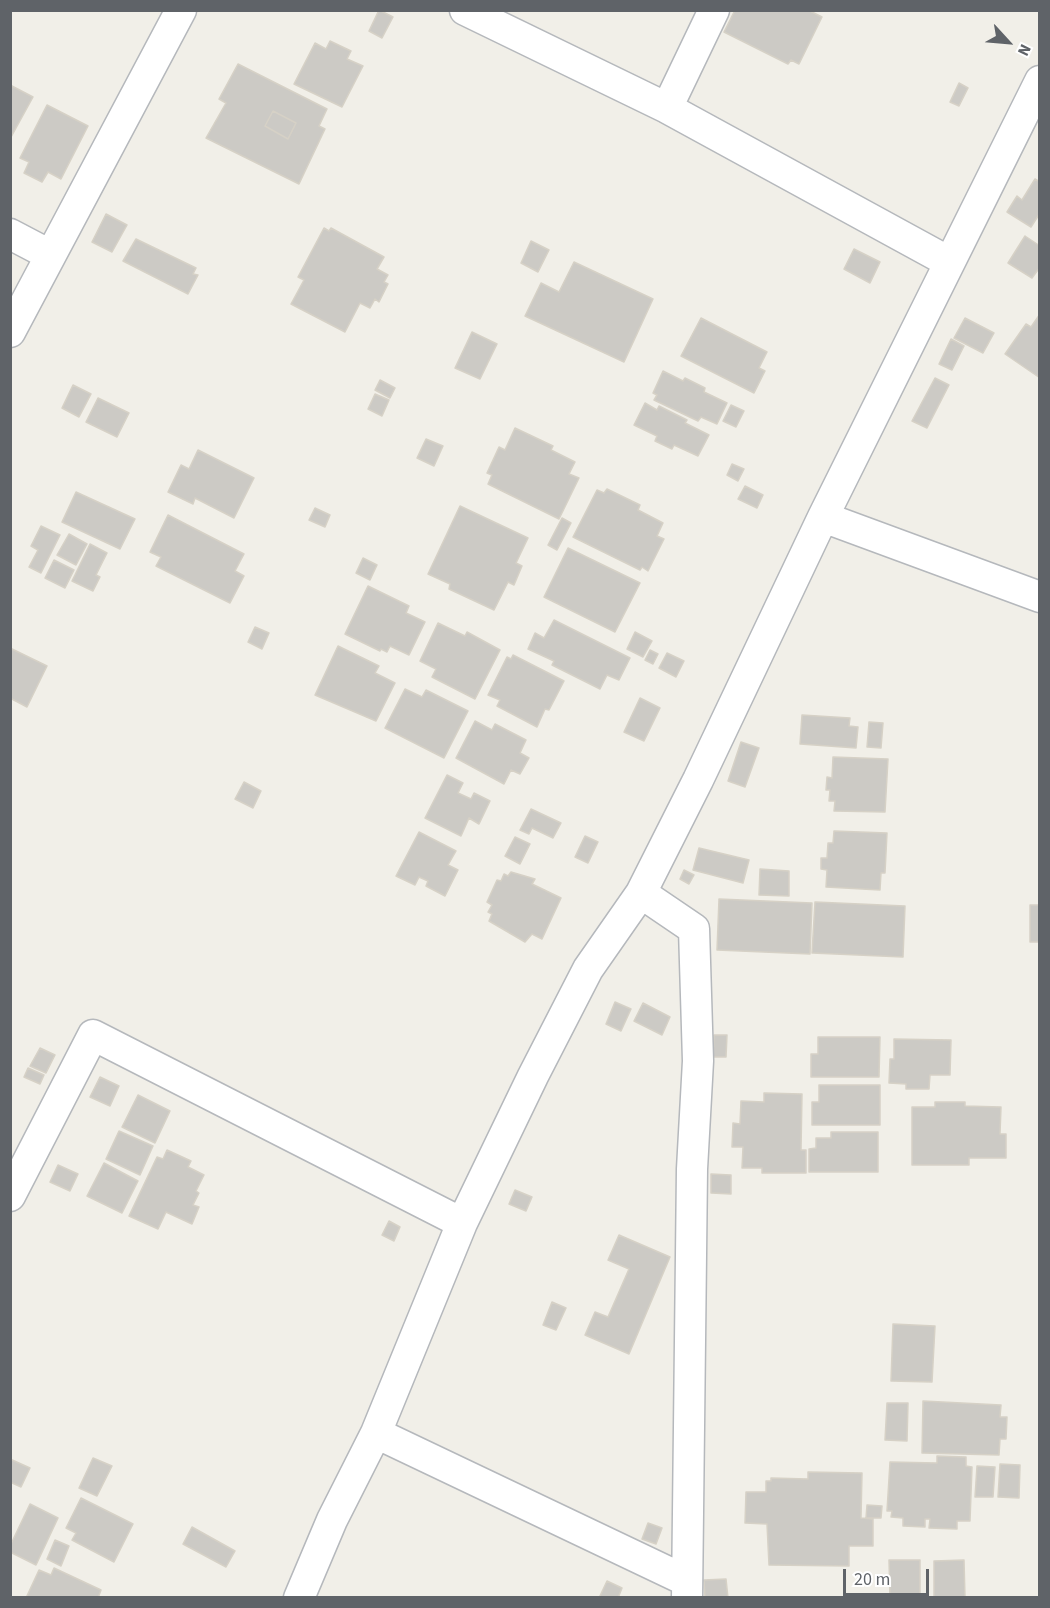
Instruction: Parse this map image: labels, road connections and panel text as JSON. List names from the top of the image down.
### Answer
{
  "scale_bar": "20 m",
  "north": "bottom right"
}
